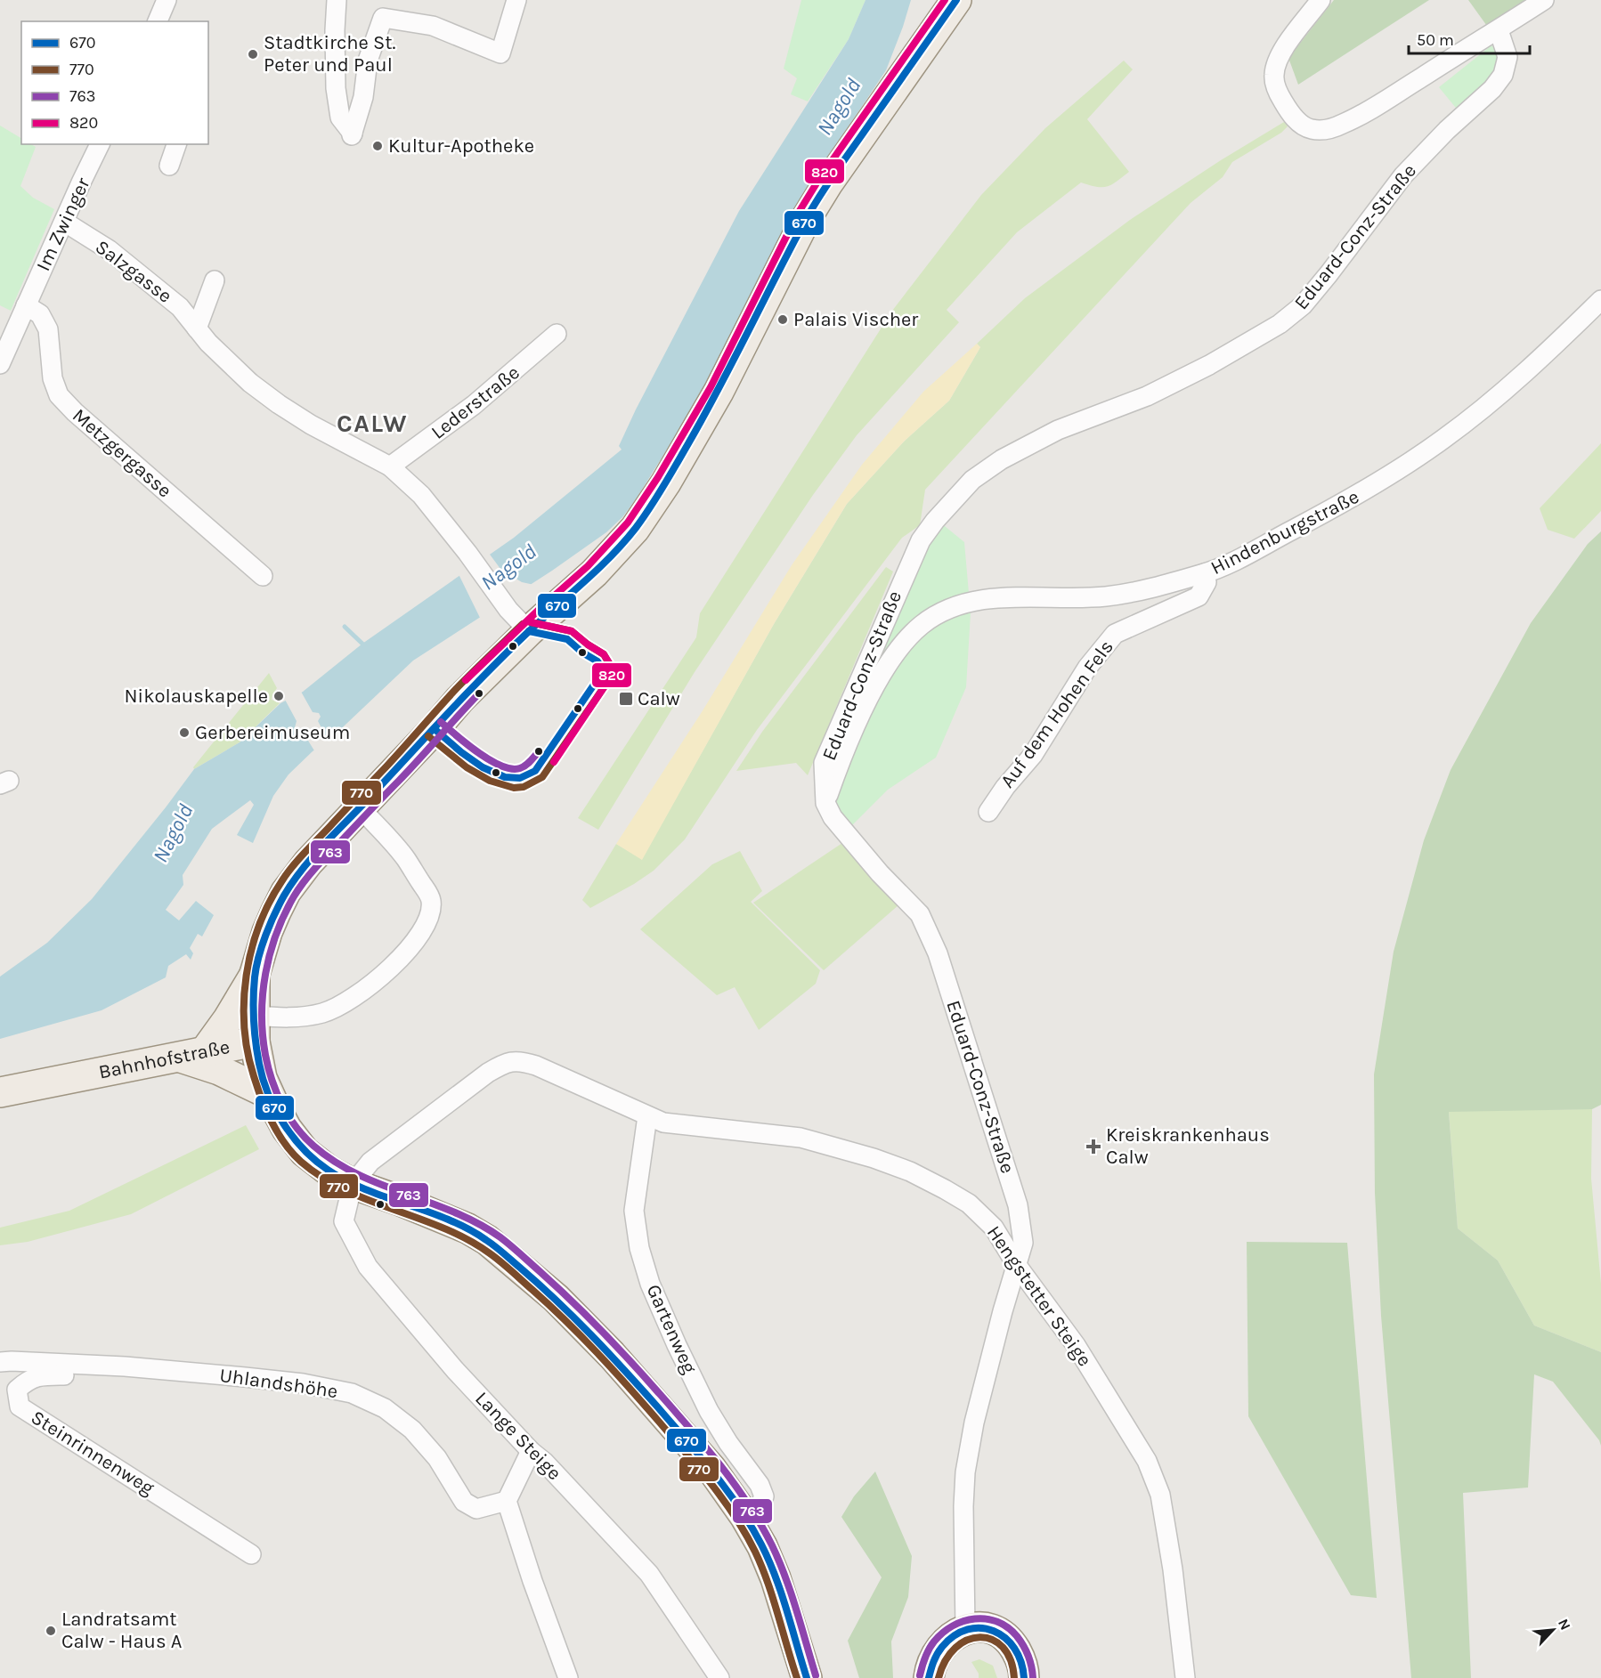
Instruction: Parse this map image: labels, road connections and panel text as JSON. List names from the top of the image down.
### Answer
{
  "streets": {
    "main road": ["Bahnhofstraße"],
    "street": [
      "Im Zwinger",
      "Eduard-Conz-Straße",
      "Salzgasse",
      "Lederstraße",
      "Metzgergasse",
      "Hindenburgstraße",
      "Auf dem Hohen Fels",
      "Hengstetter Steige",
      "Gartenweg",
      "Uhlandshöhe",
      "Lange Steige",
      "Steinrinnenweg"
    ]
  },
  "crossings": [
    ["Im Zwinger", "Salzgasse"],
    ["Im Zwinger", "Metzgergasse"],
    ["Eduard-Conz-Straße", "Hindenburgstraße"],
    ["Eduard-Conz-Straße", "Hengstetter Steige"],
    ["Salzgasse", "Lederstraße"],
    ["Hindenburgstraße", "Auf dem Hohen Fels"],
    ["Hengstetter Steige", "Gartenweg"],
    ["Hengstetter Steige", "Lange Steige"],
    ["Uhlandshöhe", "Steinrinnenweg"]
  ],
  "districts": ["CALW"],
  "water": ["Nagold"],
  "places": {
    "other": [
      "Stadtkirche St. Peter und Paul",
      "Kultur-Apotheke",
      "Palais Vischer",
      "Nikolauskapelle",
      "Gerbereimuseum",
      "Landratsamt Calw - Haus A"
    ],
    "transit": ["Calw"],
    "health": ["Kreiskrankenhaus Calw"]
  },
  "lines": [
    "transit line 670",
    "transit line 820",
    "transit line 770",
    "transit line 763"
  ],
  "legend": [
    "670",
    "770",
    "763",
    "820"
  ],
  "scale_bar": "50 m",
  "north": "top right"
}
